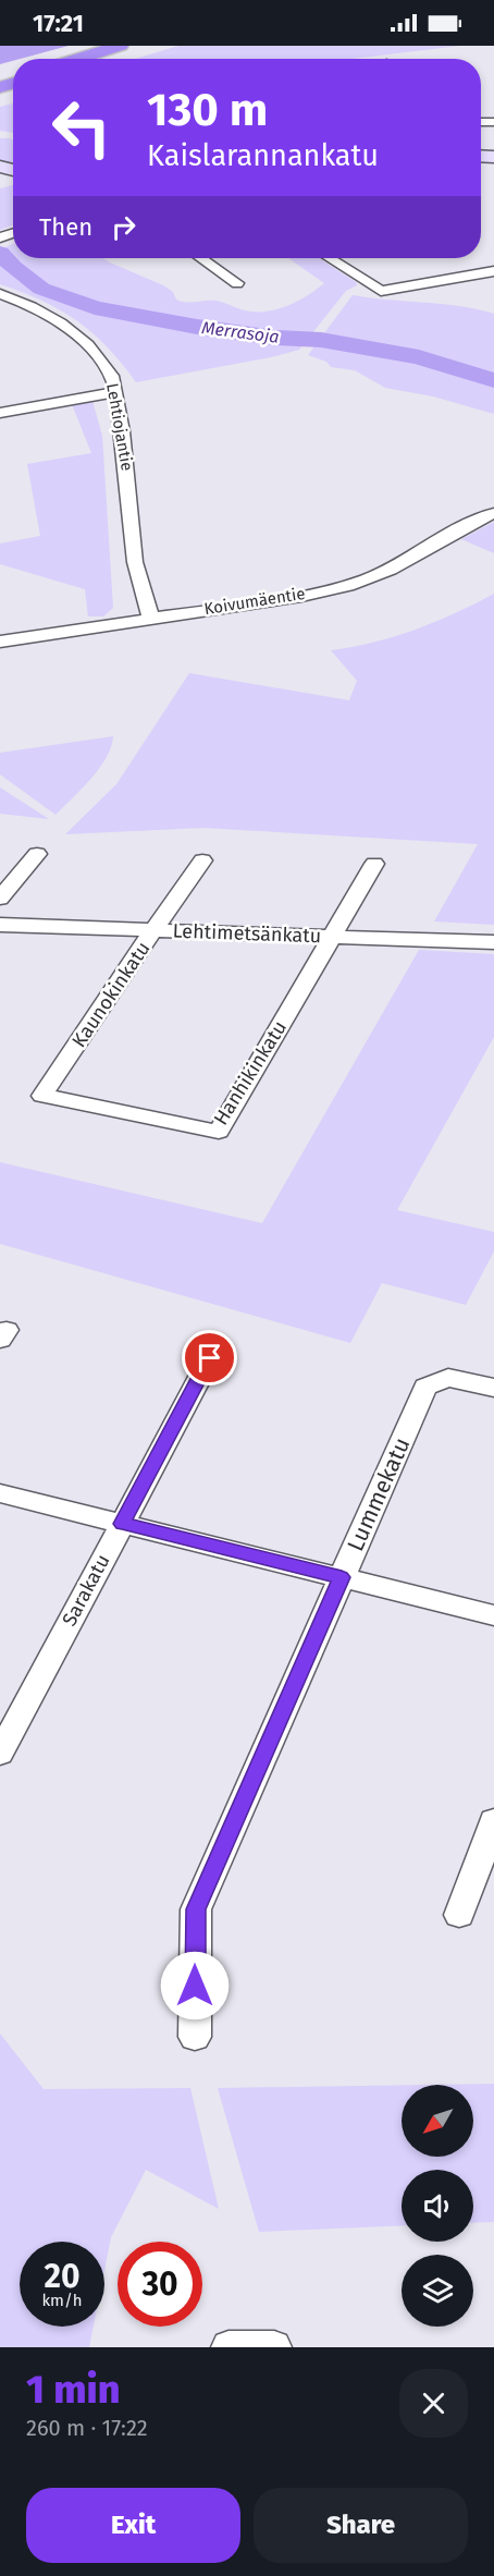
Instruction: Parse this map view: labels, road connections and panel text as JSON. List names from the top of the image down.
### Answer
{
  "streets": {
    "street": [
      "Lehtiojantie",
      "Koivumäentie",
      "Lehtimetsänkatu",
      "Kaunokinkatu",
      "Hanhikinkatu",
      "Lummekatu",
      "Sarakatu"
    ]
  },
  "crossings": [
    ["Lehtiojantie", "Koivumäentie"],
    ["Lehtimetsänkatu", "Kaunokinkatu"],
    ["Lehtimetsänkatu", "Hanhikinkatu"],
    ["Kaunokinkatu", "Hanhikinkatu"]
  ],
  "water": ["Merrasoja"],
  "north": "bottom left",
  "page": {
    "status": "17:21",
    "turn": ["130 m", "Kaislarannankatu"],
    "then": "Then",
    "speed": "20 km/h",
    "limit": "30",
    "heading": ["1 min", "260 m · 17:22"],
    "buttons": ["Exit", "Share"]
  }
}
